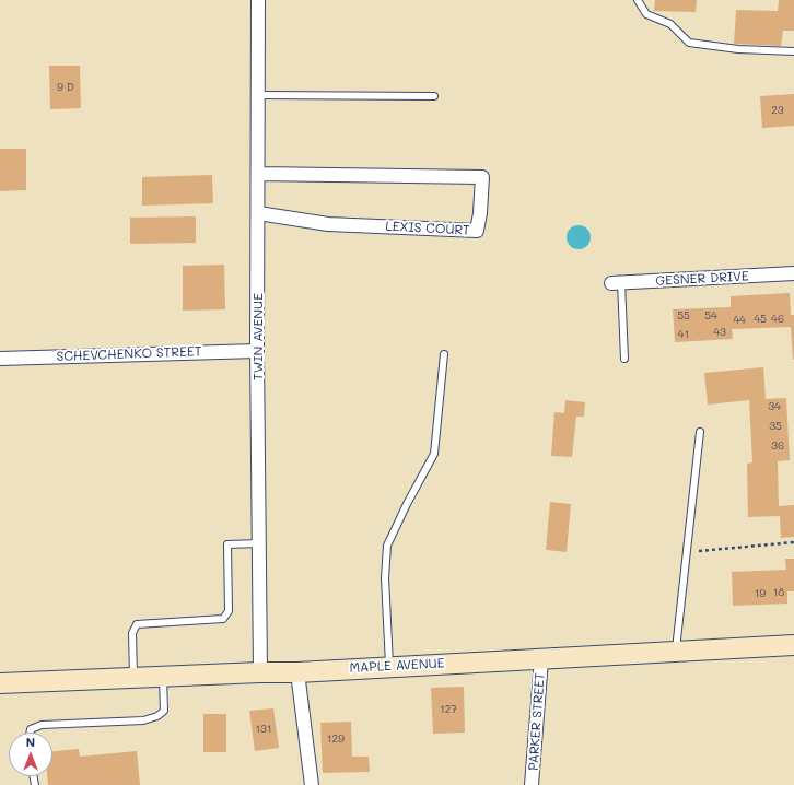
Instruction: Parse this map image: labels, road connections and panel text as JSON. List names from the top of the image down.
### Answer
{
  "streets": {
    "street": [
      "LEXIS COURT",
      "GESNER DRIVE",
      "TWIN AVENUE",
      "SCHEVCHENKO STREET",
      "MAPLE AVENUE",
      "PARKER STREET"
    ]
  },
  "crossings": [
    ["LEXIS COURT", "TWIN AVENUE"],
    ["TWIN AVENUE", "SCHEVCHENKO STREET"],
    ["TWIN AVENUE", "MAPLE AVENUE"],
    ["MAPLE AVENUE", "PARKER STREET"]
  ],
  "house_numbers": [
    "9 D",
    "23",
    "55",
    "54",
    "45",
    "46",
    "44",
    "43",
    "41",
    "34",
    "35",
    "36",
    "18",
    "19",
    "127",
    "131",
    "129"
  ],
  "north": "top"
}
